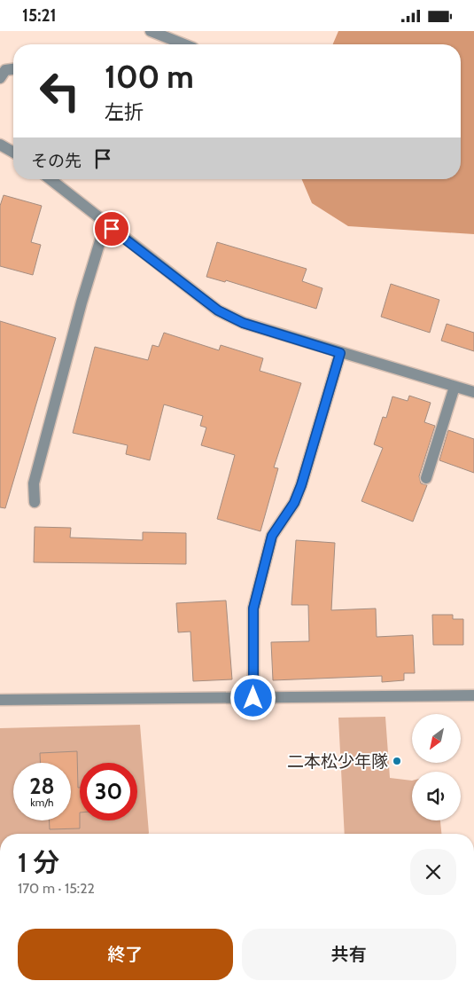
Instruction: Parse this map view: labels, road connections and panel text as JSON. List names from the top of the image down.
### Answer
{
  "places": ["二本松少年隊"],
  "north": "bottom left",
  "page": {
    "status": "15:21",
    "turn": ["100 m", "左折"],
    "then": "その先",
    "speed": "28 km/h",
    "limit": "30",
    "heading": ["1 分", "170 m · 15:22"],
    "buttons": ["終了", "共有"]
  }
}
